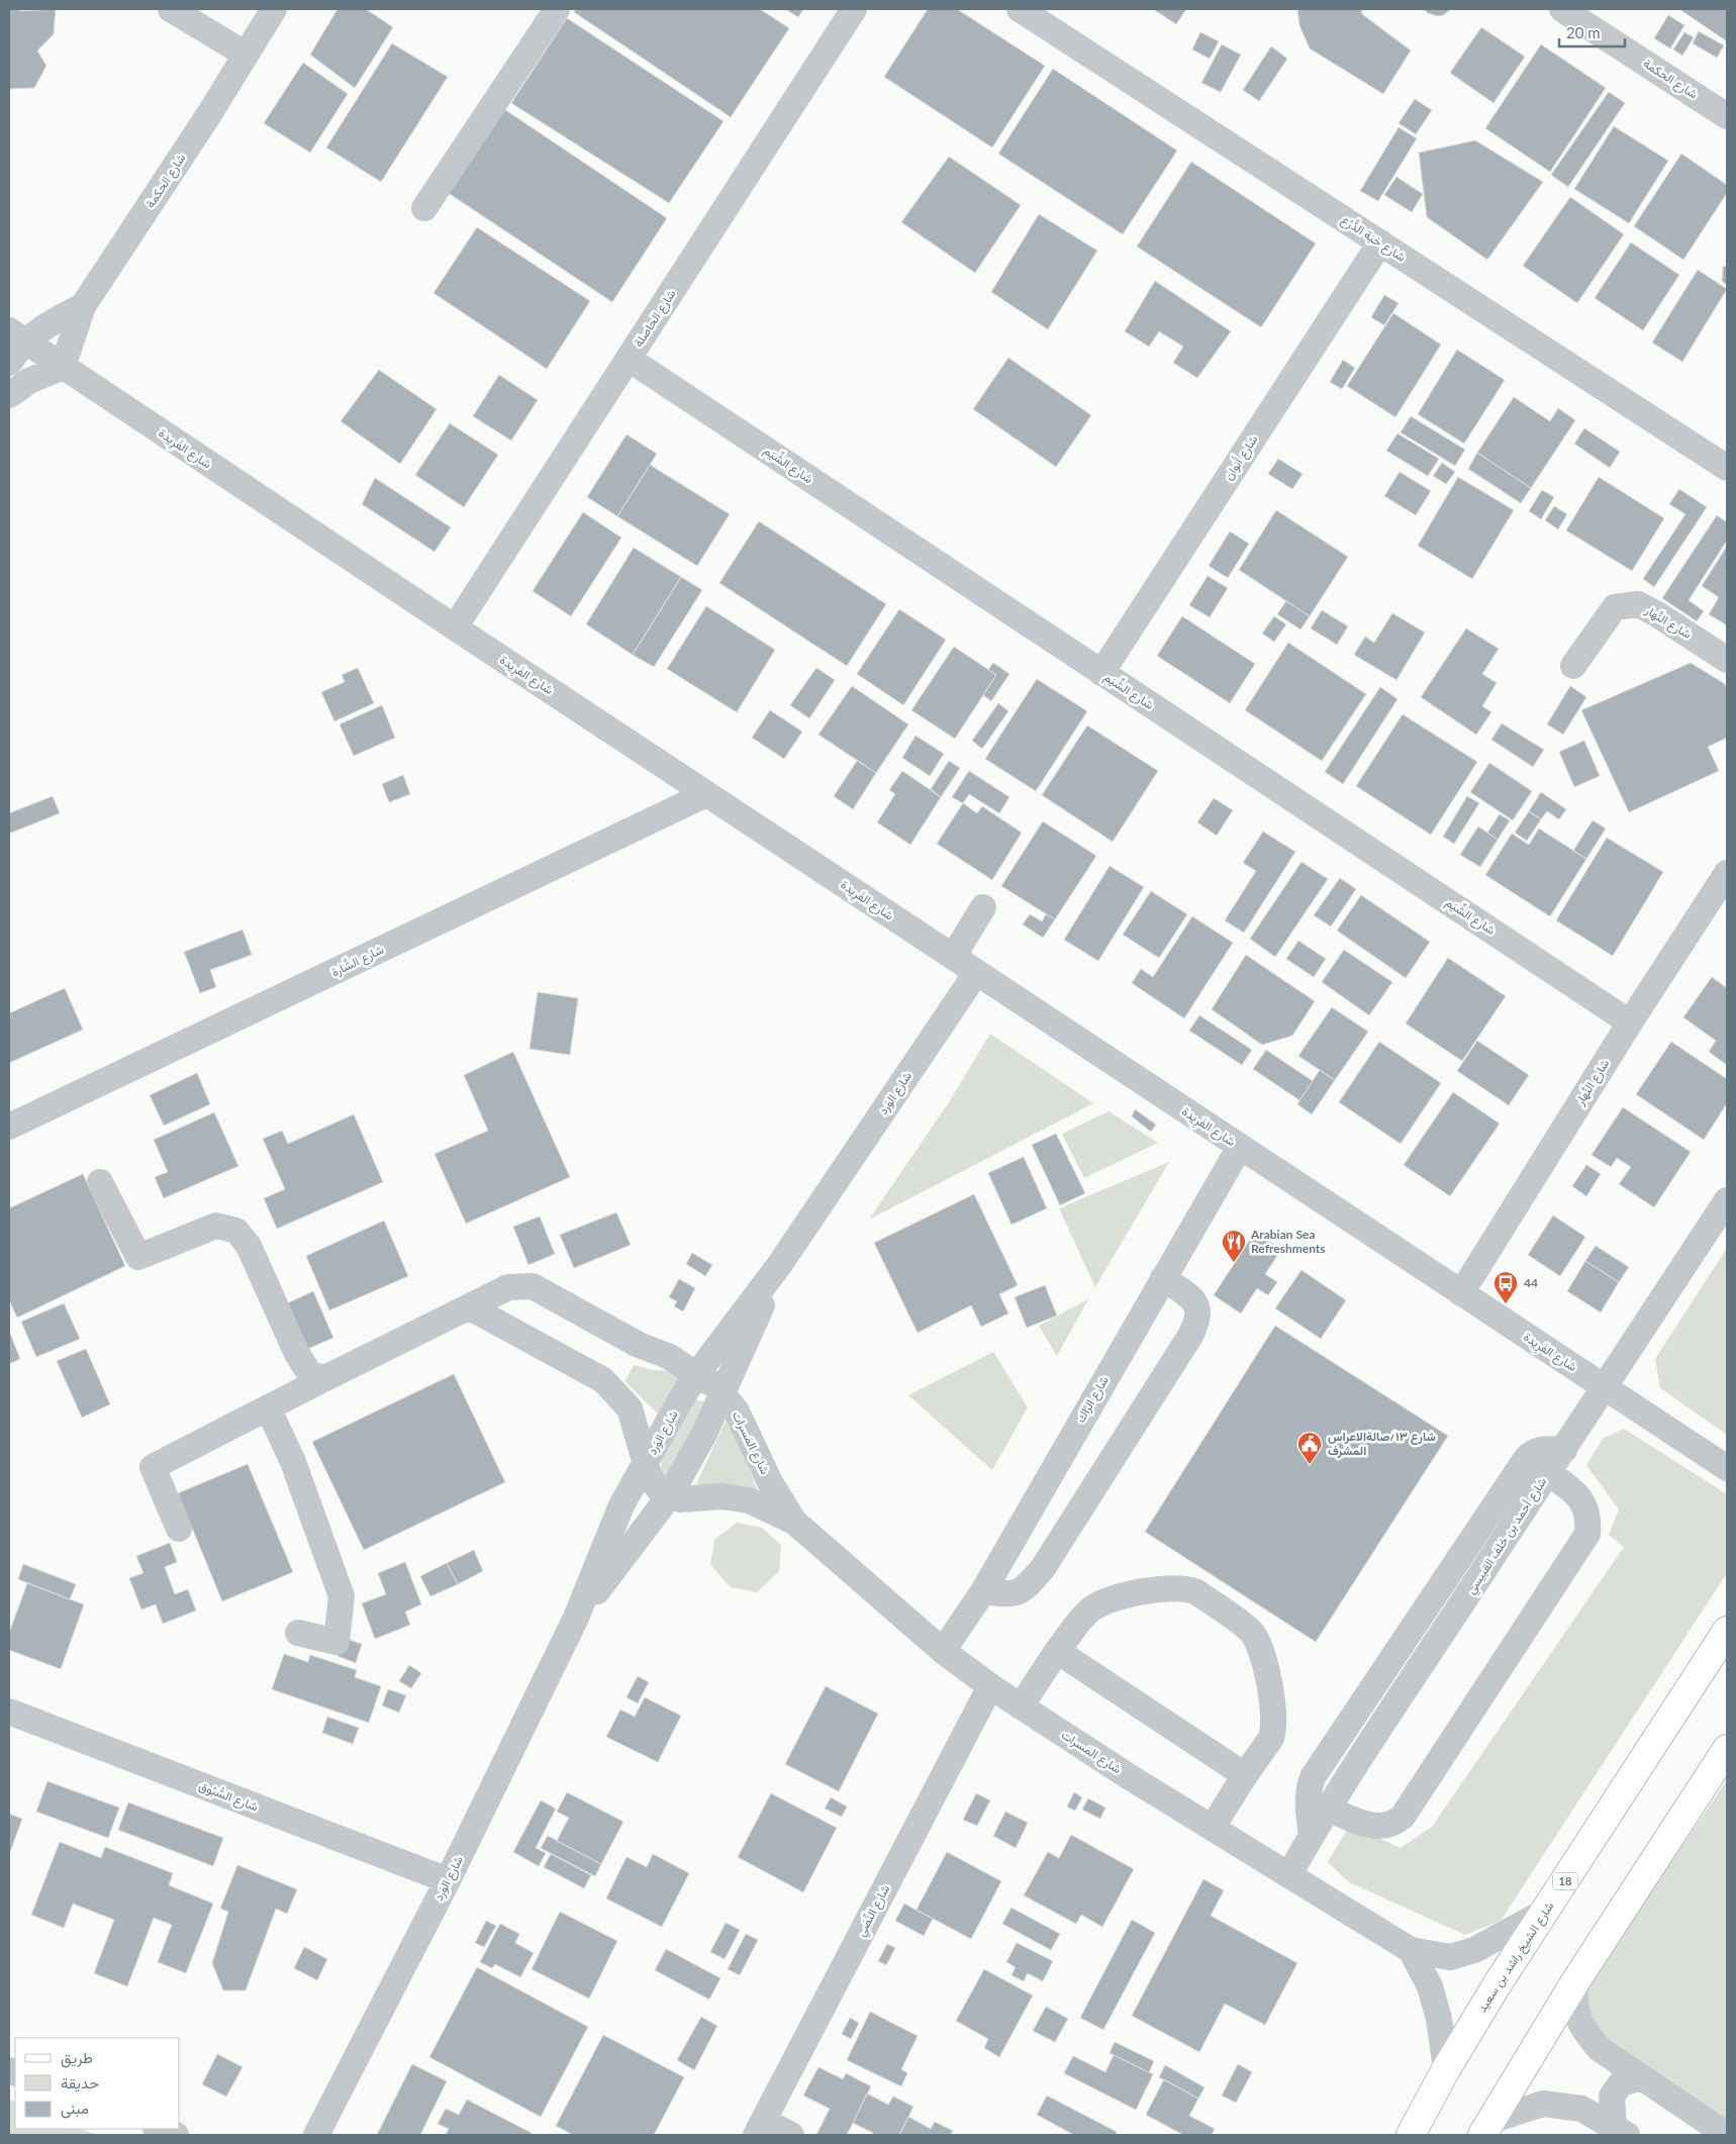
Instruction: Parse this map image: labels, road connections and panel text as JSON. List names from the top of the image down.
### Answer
{
  "streets": {
    "main road": ["18", "شارع الشيخ راشد بن سعيد"],
    "street": [
      "شارع الحكمة",
      "شارع خبَة الدُّرُع",
      "شارع الحاصلة",
      "شارع الفَرِيدة",
      "شارع أَنوان",
      "شارع الشِّيَم",
      "شارع النَّهار",
      "شارع الشَّارة",
      "شارع الوَرد",
      "شارع الرَّاك",
      "شارع المَسرات",
      "شارع أحمد بن خلف القبيسي",
      "شارع السُّبُوق",
      "شارع النِّصَي"
    ]
  },
  "crossings": [
    ["شارع الحكمة", "شارع الفَرِيدة"],
    ["شارع خبَة الدُّرُع", "شارع أَنوان"],
    ["شارع الحاصلة", "شارع الفَرِيدة"],
    ["شارع الحاصلة", "شارع الشِّيَم"],
    ["شارع الفَرِيدة", "شارع النَّهار"],
    ["شارع الفَرِيدة", "شارع الشَّارة"],
    ["شارع الفَرِيدة", "شارع الوَرد"],
    ["شارع الفَرِيدة", "شارع الرَّاك"],
    ["شارع الفَرِيدة", "شارع أحمد بن خلف القبيسي"],
    ["شارع أَنوان", "شارع الشِّيَم"],
    ["شارع الشِّيَم", "شارع النَّهار"],
    ["شارع الوَرد", "شارع المَسرات"],
    ["شارع الوَرد", "شارع السُّبُوق"],
    ["شارع الرَّاك", "شارع المَسرات"],
    ["شارع المَسرات", "شارع أحمد بن خلف القبيسي"],
    ["شارع المَسرات", "شارع النِّصَي"],
    ["شارع المَسرات", "شارع الشيخ راشد بن سعيد"]
  ],
  "places": {
    "restaurant": ["Arabian Sea Refreshments"],
    "bus stop": ["44"],
    "public building": ["شارع ١٣/صالةالاعراس المشرف"]
  },
  "legend": ["طريق", "حديقة", "مبنى"],
  "scale_bar": "20 m"
}
